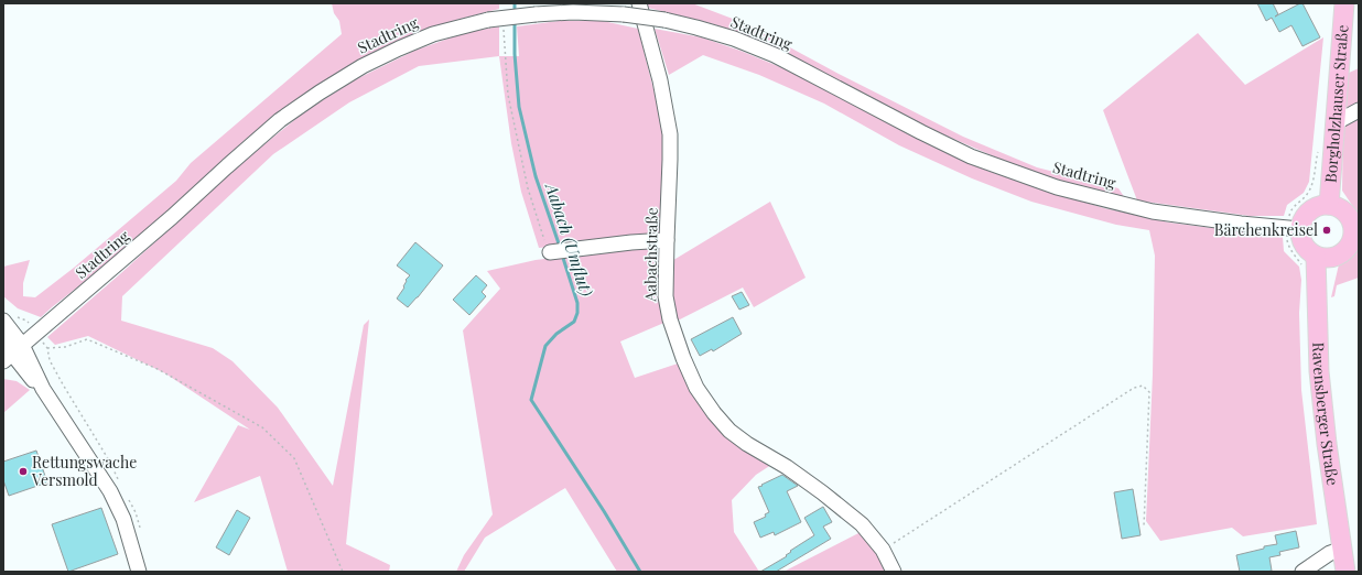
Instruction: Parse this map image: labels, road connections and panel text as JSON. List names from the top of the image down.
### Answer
{
  "streets": {
    "main road": ["Borgholzhauser Straße", "Ravensberger Straße"],
    "street": ["Stadtring", "Aabachstraße"]
  },
  "crossings": [
    ["Stadtring", "Borgholzhauser Straße"],
    ["Stadtring", "Ravensberger Straße"],
    ["Borgholzhauser Straße", "Ravensberger Straße"]
  ],
  "water": ["Aabach (Umflut)"],
  "places": ["Bärchenkreisel", "Rettungswache Versmold"]
}
